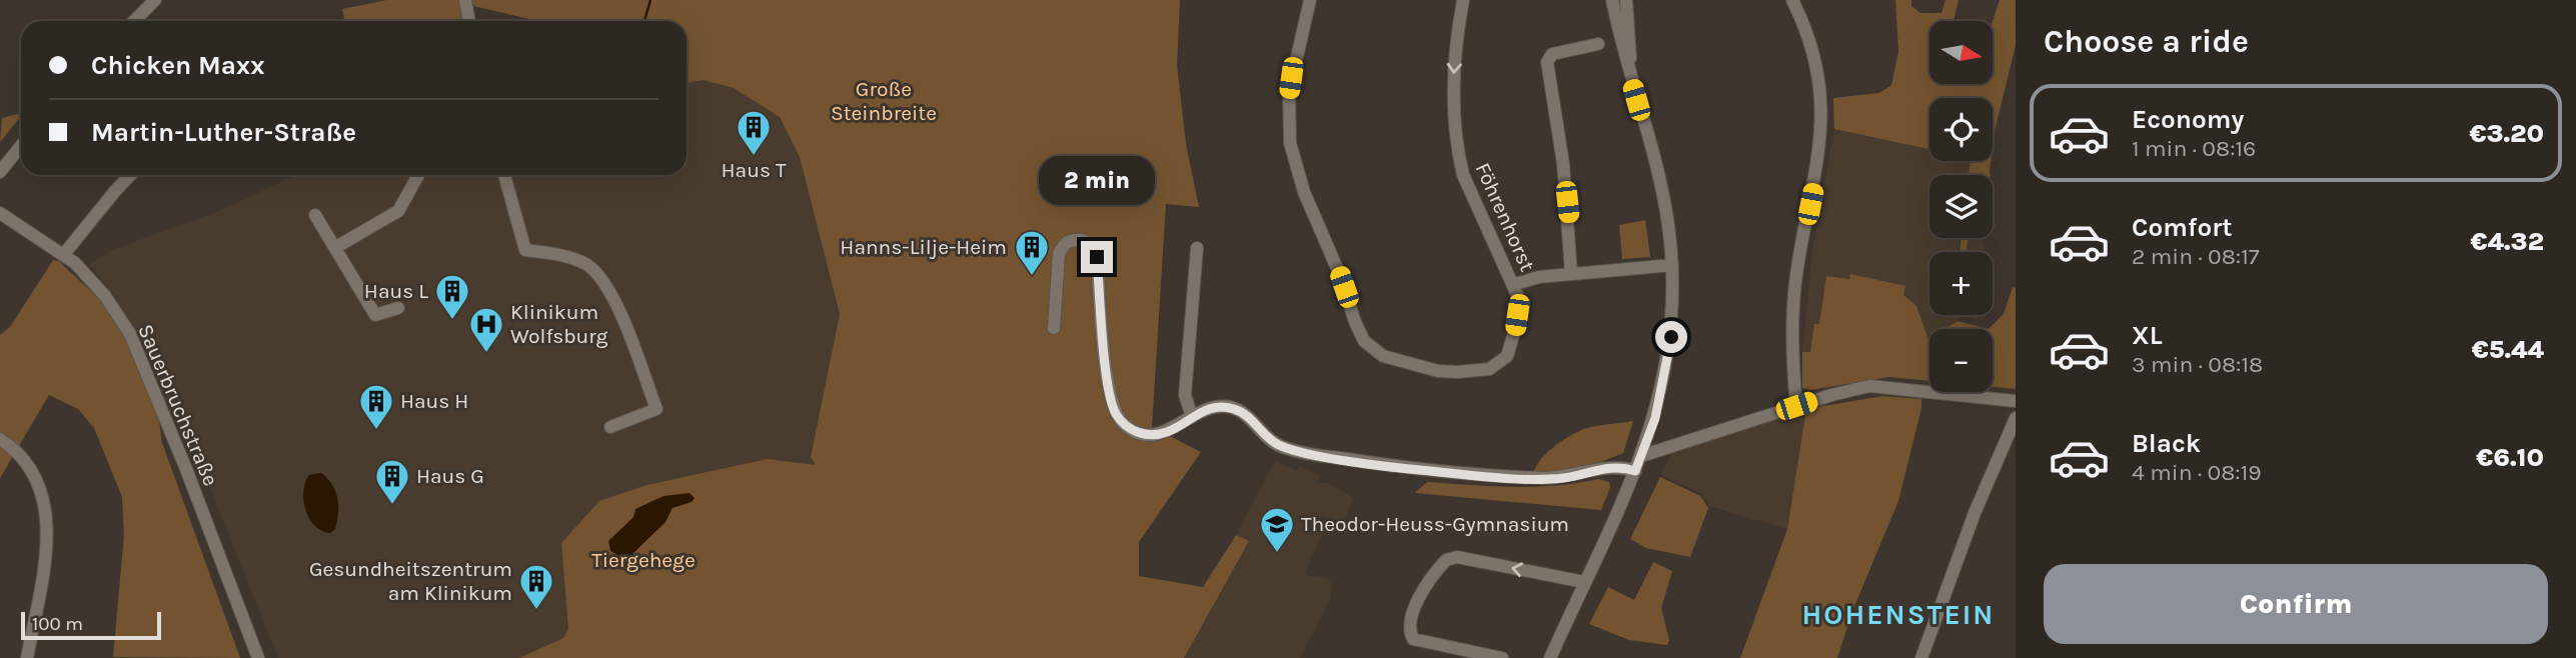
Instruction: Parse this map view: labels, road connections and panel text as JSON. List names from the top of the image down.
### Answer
{
  "streets": {
    "street": ["Föhrenhorst", "Sauerbruchstraße"]
  },
  "districts": ["HOHENSTEIN"],
  "parks": ["Große Steinbreite", "Tiergehege"],
  "places": {
    "building": [
      "Haus T",
      "Hanns-Lilje-Heim",
      "Haus L",
      "Haus H",
      "Haus G",
      "Gesundheitszentrum am Klinikum"
    ],
    "hospital": ["Klinikum Wolfsburg"],
    "school or university": ["Theodor-Heuss-Gymnasium"]
  },
  "scale_bar": "100 m",
  "north": "right",
  "page": {
    "heading": "Choose a ride",
    "map_buttons": ["+", "−"],
    "banner": ["Chicken Maxx", "Martin-Luther-Straße"],
    "list": [
      {
        "name": "Economy",
        "note": "1 min · 08:16",
        "value": "€3.20"
      },
      {
        "name": "Comfort",
        "note": "2 min · 08:17",
        "value": "€4.32"
      },
      {
        "name": "XL",
        "note": "3 min · 08:18",
        "value": "€5.44"
      },
      {
        "name": "Black",
        "note": "4 min · 08:19",
        "value": "€6.10"
      }
    ],
    "bubble": "2 min",
    "buttons": "Confirm",
    "scale": "100 m"
  }
}
